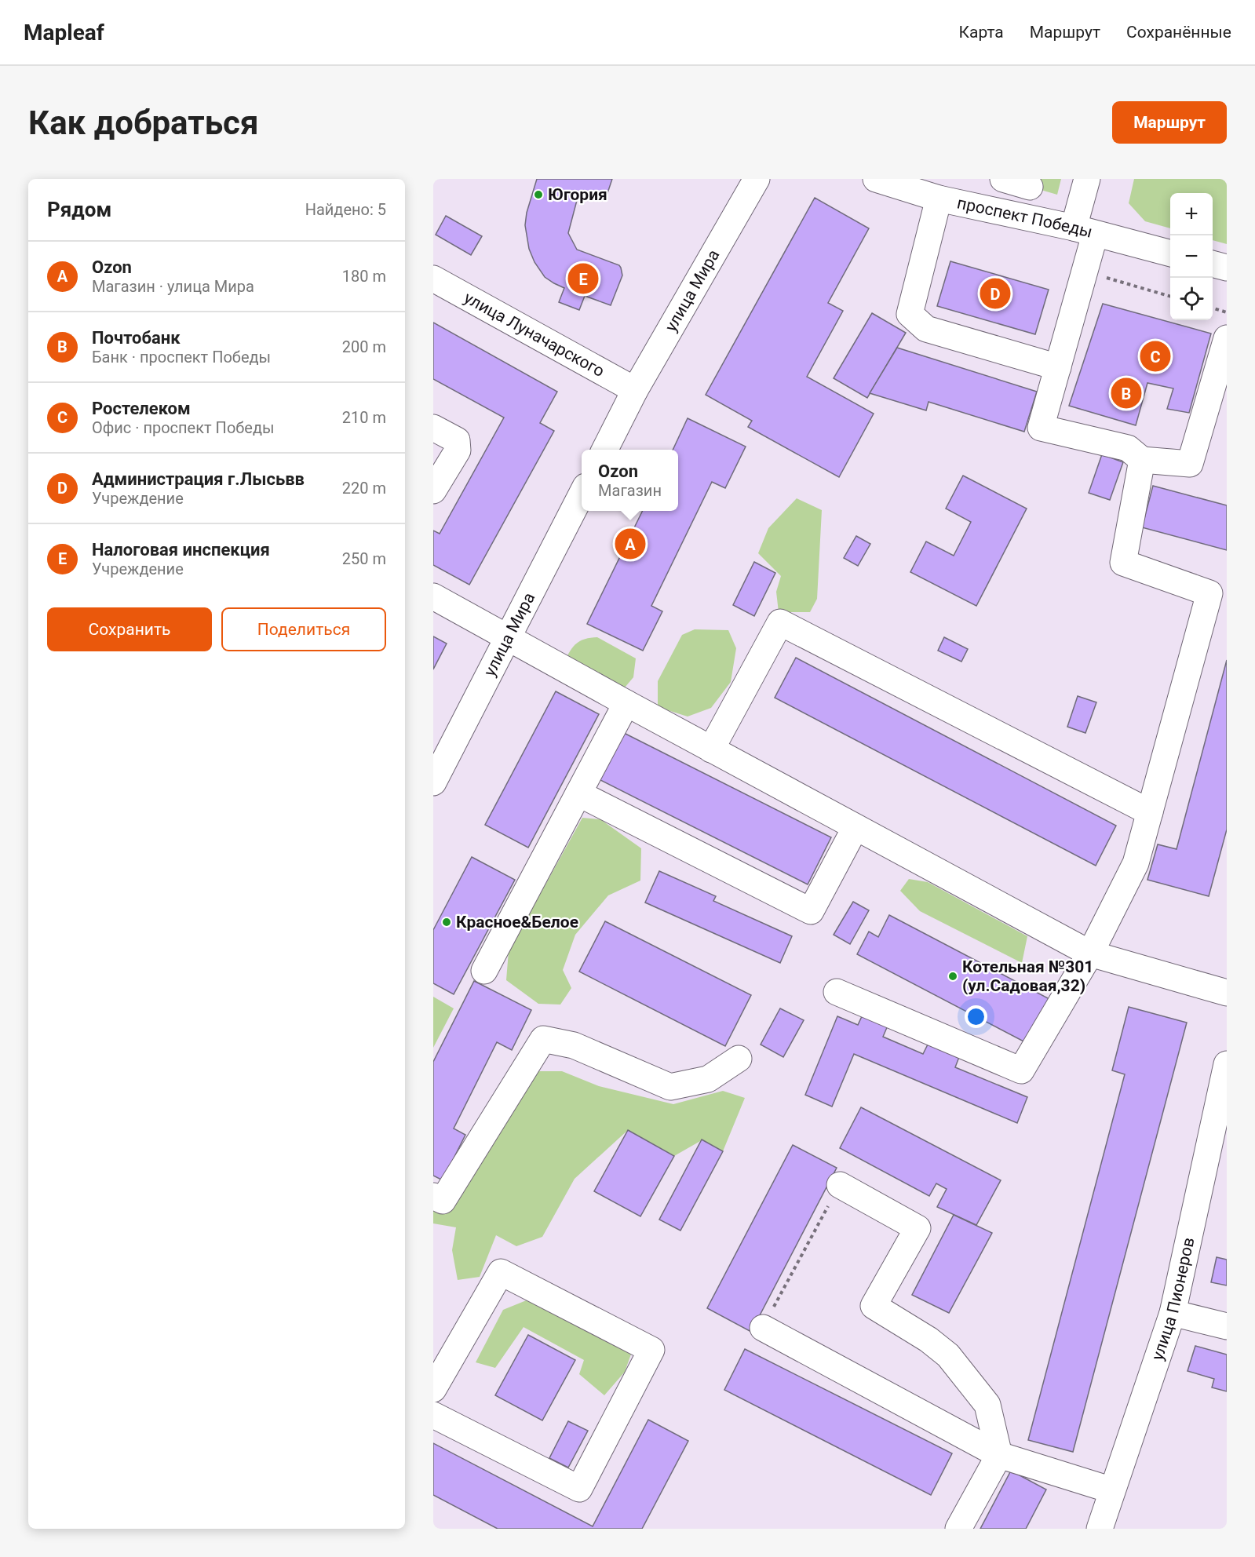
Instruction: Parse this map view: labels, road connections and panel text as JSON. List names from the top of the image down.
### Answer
{
  "streets": {
    "street": [
      "проспект Победы",
      "улица Мира",
      "улица Луначарского",
      "улица Пионеров"
    ]
  },
  "crossings": [
    ["улица Мира", "улица Луначарского"]
  ],
  "places": ["Югория", "Красное&Белое", "Котельная №301 (ул.Садовая,32)"],
  "page": {
    "header": "Mapleaf",
    "nav": ["Карта", "Маршрут", "Сохранённые"],
    "buttons": [
      "Маршрут",
      ["Сохранить", "Поделиться"]
    ],
    "title": "Как добраться",
    "heading": ["Рядом", "Найдено: 5"],
    "map_buttons": ["+", "−"],
    "list": [
      {
        "mark": "A",
        "name": "Ozon",
        "note": "Магазин · улица Мира",
        "value": "180 m"
      },
      {
        "mark": "B",
        "name": "Почтобанк",
        "note": "Банк · проспект Победы",
        "value": "200 m"
      },
      {
        "mark": "C",
        "name": "Ростелеком",
        "note": "Офис · проспект Победы",
        "value": "210 m"
      },
      {
        "mark": "D",
        "name": "Администрация г.Лысьвв",
        "note": "Учреждение",
        "value": "220 m"
      },
      {
        "mark": "E",
        "name": "Налоговая инспекция",
        "note": "Учреждение",
        "value": "250 m"
      }
    ],
    "pins": [
      "E",
      "D",
      "C",
      "B",
      "A"
    ],
    "popup": ["Ozon", "Магазин"]
  }
}
